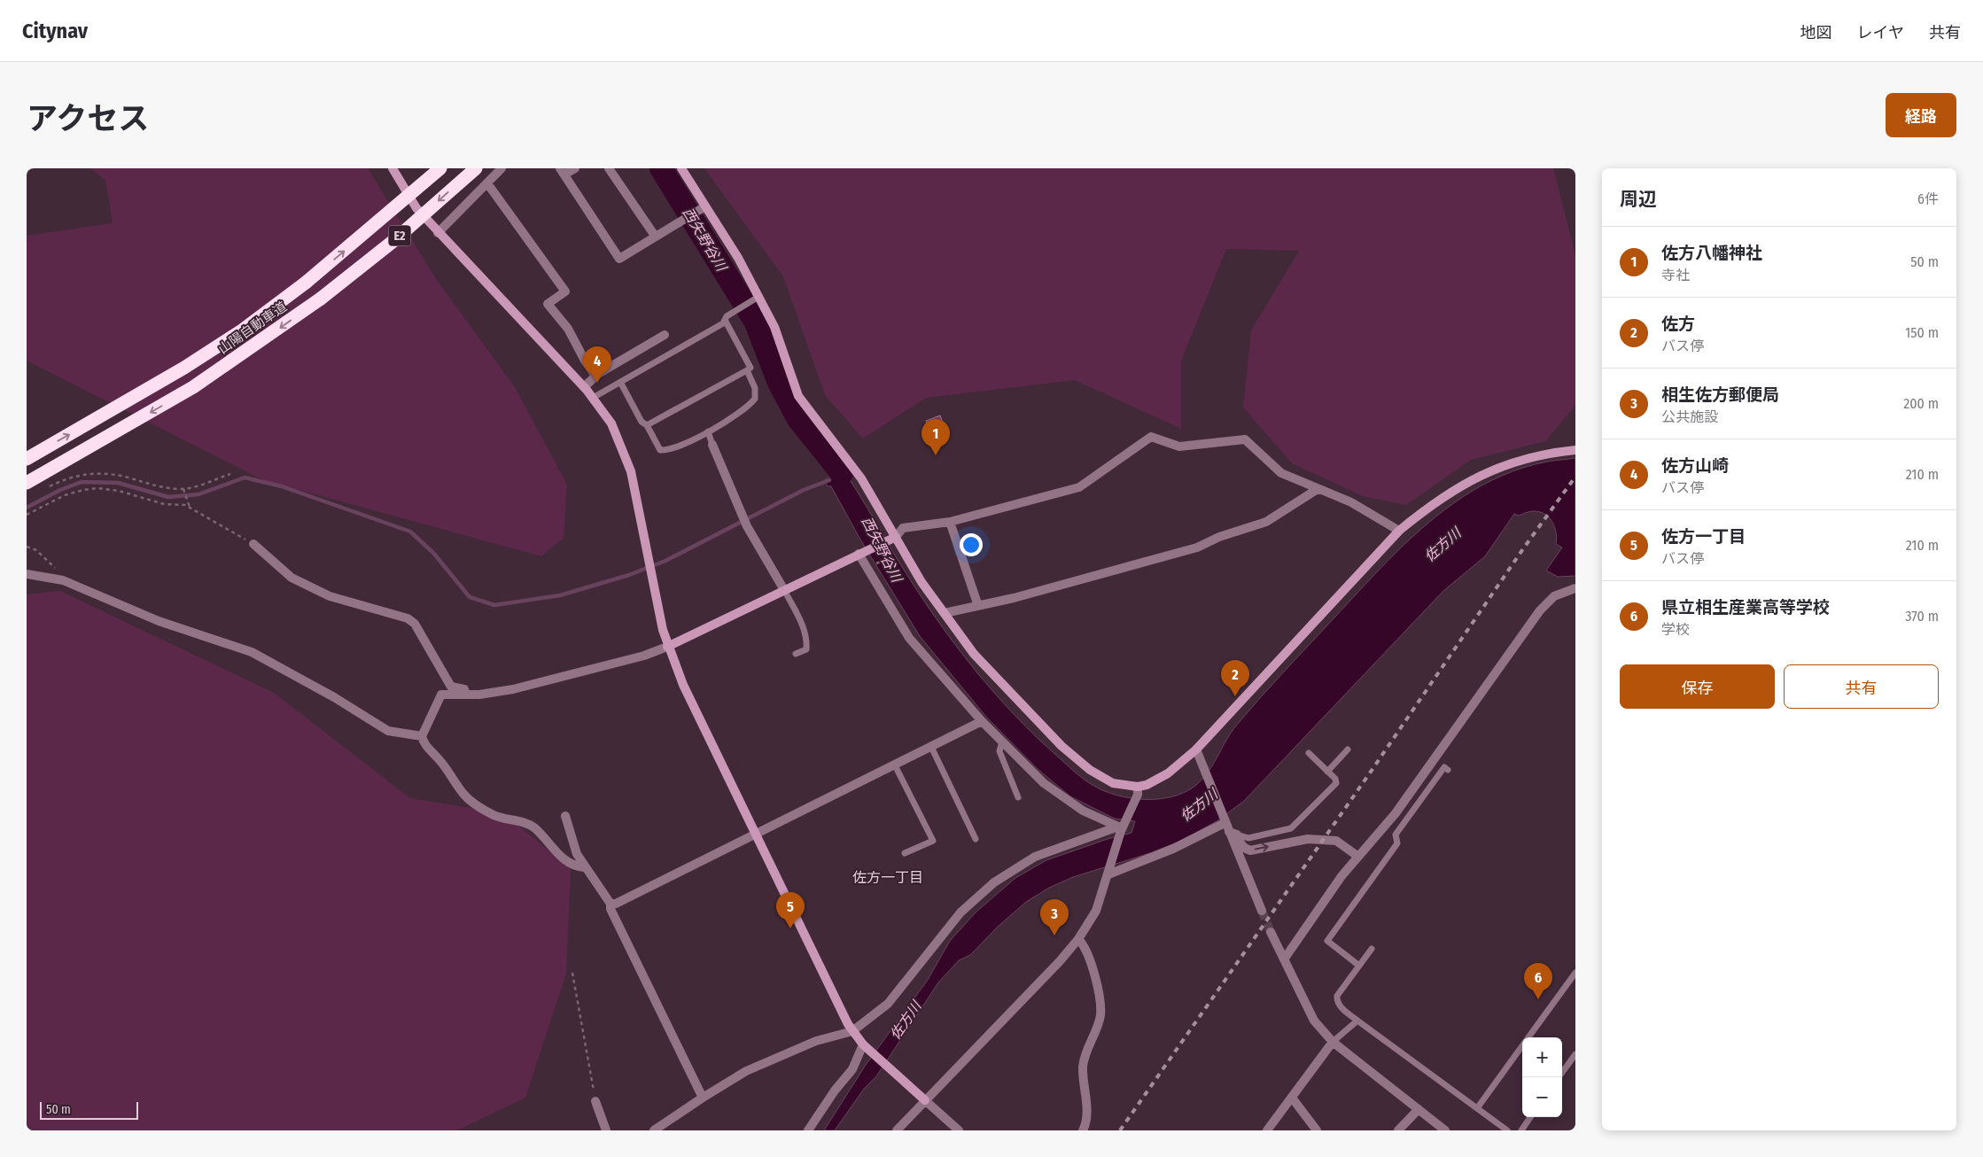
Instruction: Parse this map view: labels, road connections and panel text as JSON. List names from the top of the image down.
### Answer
{
  "streets": {
    "highway": ["E2", "山陽自動車道"]
  },
  "districts": ["佐方一丁目"],
  "water": ["西矢野谷川", "佐方川"],
  "scale_bar": "50 m",
  "page": {
    "header": "Citynav",
    "nav": ["地図", "レイヤ", "共有"],
    "title": "アクセス",
    "buttons": [
      "経路",
      ["保存", "共有"]
    ],
    "heading": ["周辺", "6件"],
    "list": [
      {
        "mark": "1",
        "name": "佐方八幡神社",
        "note": "寺社",
        "value": "50 m"
      },
      {
        "mark": "2",
        "name": "佐方",
        "note": "バス停",
        "value": "150 m"
      },
      {
        "mark": "3",
        "name": "相生佐方郵便局",
        "note": "公共施設",
        "value": "200 m"
      },
      {
        "mark": "4",
        "name": "佐方山崎",
        "note": "バス停",
        "value": "210 m"
      },
      {
        "mark": "5",
        "name": "佐方一丁目",
        "note": "バス停",
        "value": "210 m"
      },
      {
        "mark": "6",
        "name": "県立相生産業高等学校",
        "note": "学校",
        "value": "370 m"
      }
    ],
    "pins": [
      "4",
      "1",
      "2",
      "5",
      "3",
      "6"
    ],
    "map_buttons": ["+", "−"],
    "scale": "50 m"
  }
}
